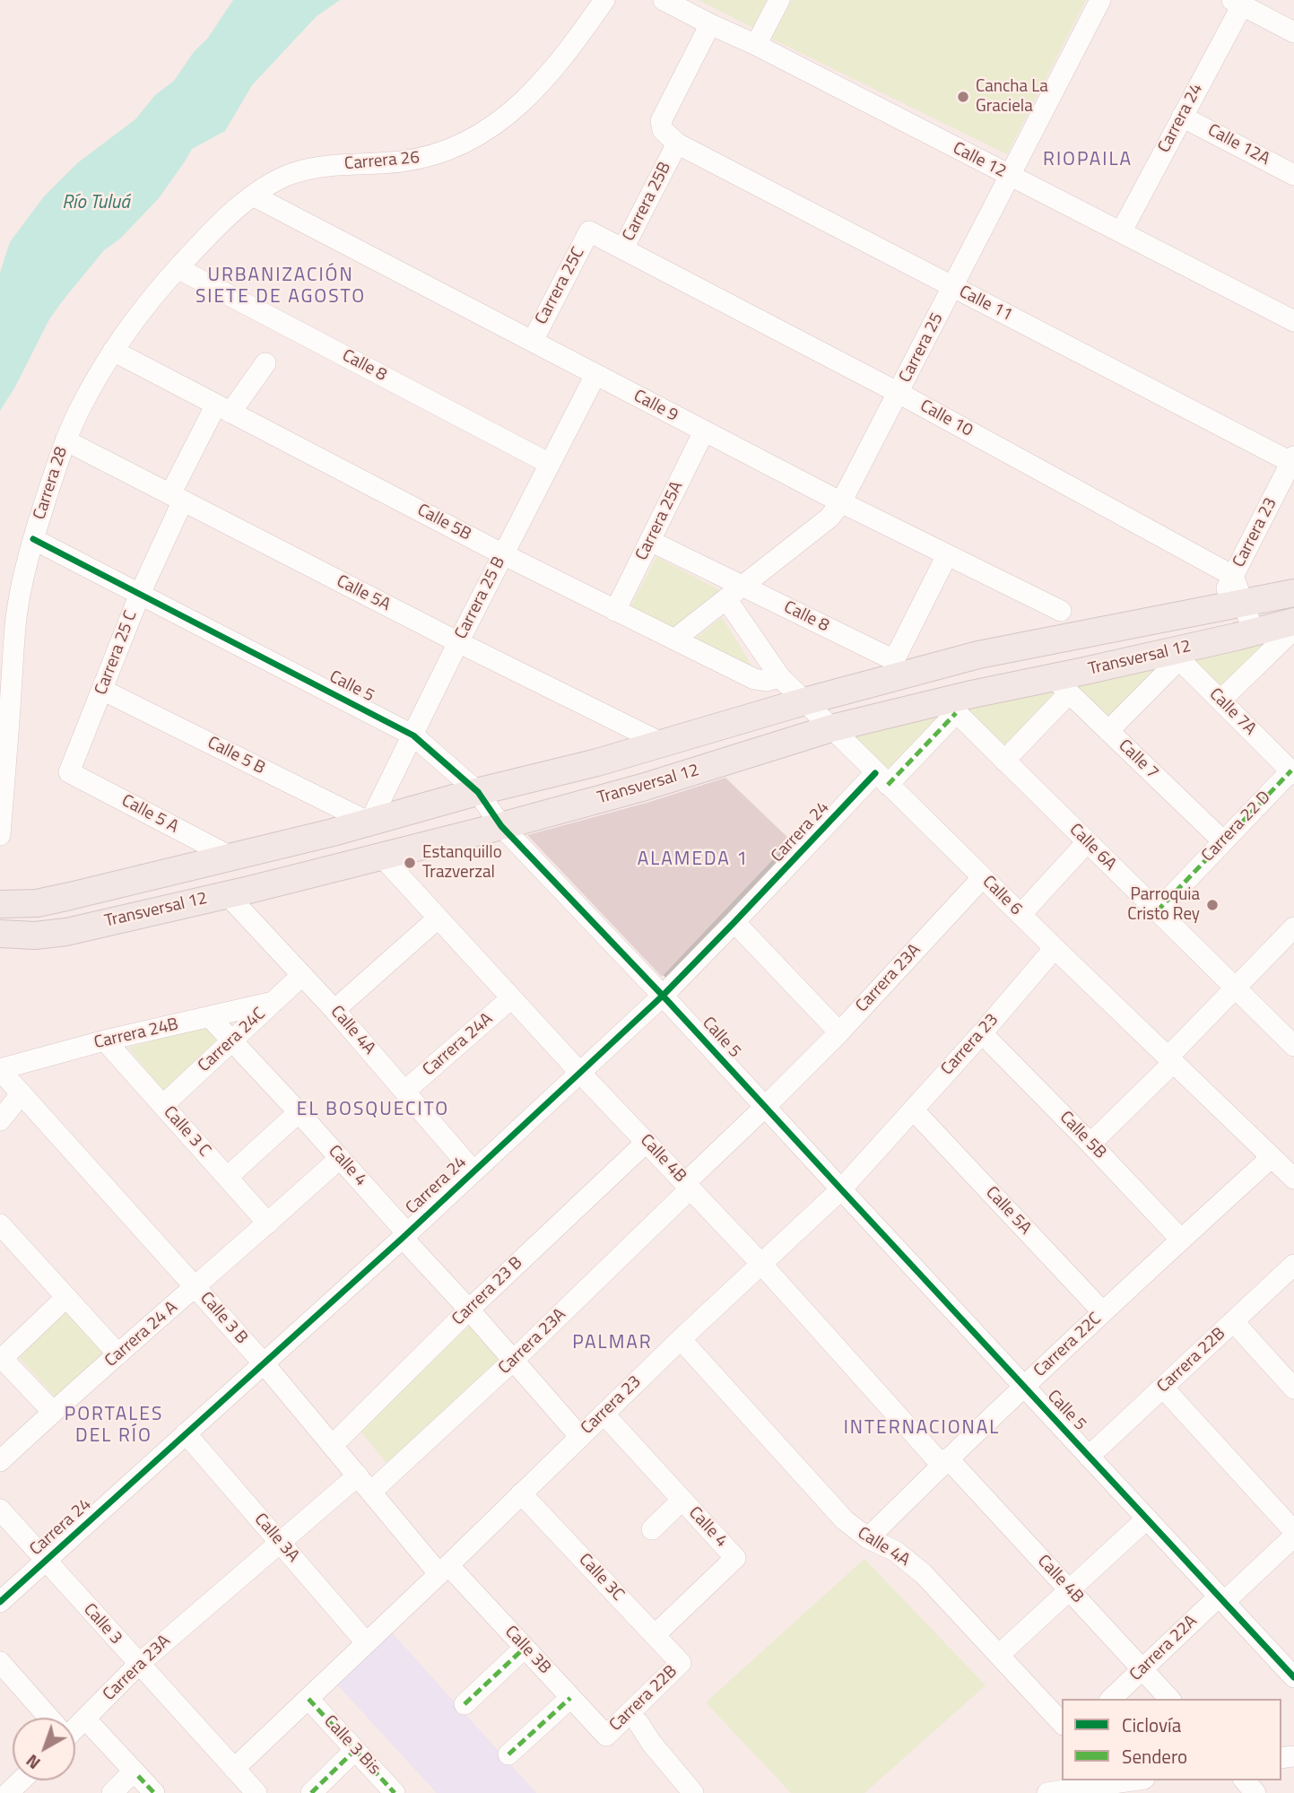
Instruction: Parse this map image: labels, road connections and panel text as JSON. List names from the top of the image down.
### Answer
{
  "streets": {
    "main road": ["Transversal 12"],
    "street": [
      "Carrera 24",
      "Calle 12A",
      "Calle 12",
      "Carrera 26",
      "Carrera 25B",
      "Carrera 25C",
      "Calle 11",
      "Carrera 25",
      "Calle 8",
      "Calle 9",
      "Calle 10",
      "Carrera 28",
      "Carrera 25A",
      "Calle 5B",
      "Carrera 23",
      "Calle 5A",
      "Carrera 25 B",
      "Carrera 25 C",
      "Calle 5",
      "Calle 7A",
      "Calle 5 B",
      "Calle 7",
      "Calle 5 A",
      "Carrera 22 D",
      "Calle 6A",
      "Calle 6",
      "Carrera 23A",
      "Calle 4A",
      "Carrera 24B",
      "Carrera 24C",
      "Carrera 24A",
      "Calle 3 C",
      "Calle 4B",
      "Calle 4",
      "Carrera 23 B",
      "Calle 3 B",
      "Carrera 24 A",
      "Carrera 22C",
      "Carrera 22B",
      "Calle 3A",
      "Calle 3C",
      "Calle 3",
      "Carrera 22A",
      "Calle 3B",
      "Calle 3 Bis"
    ]
  },
  "crossings": [
    ["Carrera 24", "Calle 12A"],
    ["Carrera 24", "Calle 12"],
    ["Carrera 24", "Transversal 12"],
    ["Carrera 24", "Calle 5"],
    ["Carrera 24", "Calle 6A"],
    ["Carrera 24", "Calle 6"],
    ["Carrera 24", "Calle 4A"],
    ["Carrera 24", "Calle 4B"],
    ["Carrera 24", "Calle 4"],
    ["Carrera 24", "Calle 3 B"],
    ["Carrera 24", "Calle 3A"],
    ["Carrera 24", "Calle 3"],
    ["Calle 12", "Carrera 25B"],
    ["Calle 12", "Carrera 25"],
    ["Carrera 26", "Calle 9"],
    ["Carrera 26", "Carrera 28"],
    ["Carrera 25B", "Calle 11"],
    ["Carrera 25B", "Calle 10"],
    ["Carrera 25C", "Calle 9"],
    ["Carrera 25C", "Calle 10"],
    ["Calle 11", "Carrera 25"],
    ["Calle 11", "Carrera 23"],
    ["Carrera 25", "Calle 8"],
    ["Carrera 25", "Calle 9"],
    ["Carrera 25", "Calle 10"],
    ["Carrera 25", "Calle 5B"],
    ["Carrera 25", "Calle 6"],
    ["Calle 8", "Calle 9"],
    ["Calle 8", "Carrera 28"],
    ["Calle 8", "Carrera 25A"],
    ["Calle 8", "Carrera 25 B"],
    ["Calle 9", "Carrera 28"],
    ["Calle 9", "Carrera 25A"],
    ["Calle 9", "Carrera 25 B"],
    ["Calle 10", "Carrera 23"],
    ["Carrera 28", "Calle 5B"],
    ["Carrera 28", "Calle 5A"],
    ["Carrera 28", "Calle 5"],
    ["Carrera 25A", "Calle 5B"],
    ["Calle 5B", "Carrera 23"],
    ["Calle 5B", "Carrera 25 B"],
    ["Calle 5B", "Carrera 25 C"],
    ["Calle 5B", "Calle 6"],
    ["Calle 5B", "Carrera 22C"],
    ["Carrera 23", "Calle 5A"],
    ["Carrera 23", "Transversal 12"],
    ["Carrera 23", "Calle 5"],
    ["Carrera 23", "Calle 6"],
    ["Carrera 23", "Calle 4A"],
    ["Carrera 23", "Calle 4B"],
    ["Carrera 23", "Calle 4"],
    ["Carrera 23", "Calle 3 B"],
    ["Carrera 23", "Calle 3A"],
    ["Carrera 23", "Calle 3C"],
    ["Carrera 23", "Calle 3"],
    ["Carrera 23", "Calle 3B"],
    ["Carrera 23", "Calle 3 Bis"],
    ["Calle 5A", "Carrera 25 B"],
    ["Calle 5A", "Carrera 25 C"],
    ["Calle 5A", "Transversal 12"],
    ["Calle 5A", "Carrera 22C"],
    ["Carrera 25 B", "Transversal 12"],
    ["Carrera 25 B", "Calle 5"],
    ["Carrera 25 B", "Calle 5 B"],
    ["Carrera 25 C", "Calle 5"],
    ["Carrera 25 C", "Calle 5 B"],
    ["Carrera 25 C", "Calle 5 A"],
    ["Transversal 12", "Calle 5"],
    ["Transversal 12", "Calle 7A"],
    ["Transversal 12", "Calle 5 B"],
    ["Transversal 12", "Calle 7"],
    ["Transversal 12", "Calle 5 A"],
    ["Transversal 12", "Calle 6A"],
    ["Transversal 12", "Calle 6"],
    ["Transversal 12", "Calle 4A"],
    ["Transversal 12", "Calle 4B"],
    ["Calle 5", "Carrera 23A"],
    ["Calle 5", "Carrera 22C"],
    ["Calle 5", "Carrera 22B"],
    ["Calle 5", "Carrera 22A"],
    ["Calle 7A", "Carrera 22 D"],
    ["Calle 7", "Carrera 22 D"],
    ["Carrera 22 D", "Calle 6A"],
    ["Calle 6", "Carrera 23A"],
    ["Calle 6", "Carrera 22C"],
    ["Carrera 23A", "Calle 4B"],
    ["Carrera 23A", "Calle 4"],
    ["Carrera 23A", "Calle 3 B"],
    ["Carrera 23A", "Calle 3A"],
    ["Carrera 23A", "Calle 3"],
    ["Calle 4A", "Carrera 24C"],
    ["Calle 4A", "Carrera 24A"],
    ["Calle 4A", "Carrera 22C"],
    ["Carrera 24B", "Carrera 24C"],
    ["Carrera 24B", "Calle 3 C"],
    ["Carrera 24B", "Calle 4"],
    ["Carrera 24B", "Calle 3 B"],
    ["Carrera 24C", "Calle 3 C"],
    ["Carrera 24C", "Calle 4"],
    ["Carrera 24A", "Calle 4B"],
    ["Calle 3 C", "Carrera 24 A"],
    ["Calle 4B", "Carrera 23 B"],
    ["Calle 4B", "Carrera 22C"],
    ["Calle 4B", "Carrera 22A"],
    ["Calle 4", "Carrera 23 B"],
    ["Calle 4", "Carrera 24 A"],
    ["Calle 4", "Calle 3C"],
    ["Carrera 23 B", "Calle 3 B"],
    ["Calle 3 B", "Carrera 24 A"],
    ["Calle 3 B", "Calle 3B"],
    ["Carrera 22B", "Calle 3C"],
    ["Carrera 22B", "Calle 3B"]
  ],
  "districts": [
    "RIOPAILA",
    "URBANIZACIÓN SIETE DE AGOSTO",
    "ALAMEDA 1",
    "EL BOSQUECITO",
    "PALMAR",
    "PORTALES DEL RÍO",
    "INTERNACIONAL"
  ],
  "water": ["Río Tuluá"],
  "places": ["Cancha La Graciela", "Estanquillo Trazverzal", "Parroquia Cristo Rey"],
  "legend": ["Ciclovía", "Sendero"],
  "north": "bottom left"
}
